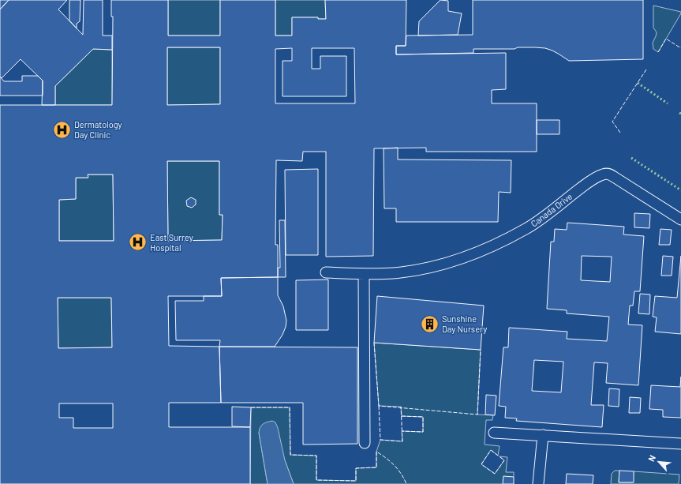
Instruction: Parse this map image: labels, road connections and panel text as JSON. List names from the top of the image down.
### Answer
{
  "streets": {
    "lane": ["Canada Drive"]
  },
  "places": {
    "hospital": ["Dermatology Day Clinic", "East Surrey Hospital"],
    "building": ["Sunshine Day Nursery"]
  },
  "north": "top left"
}
